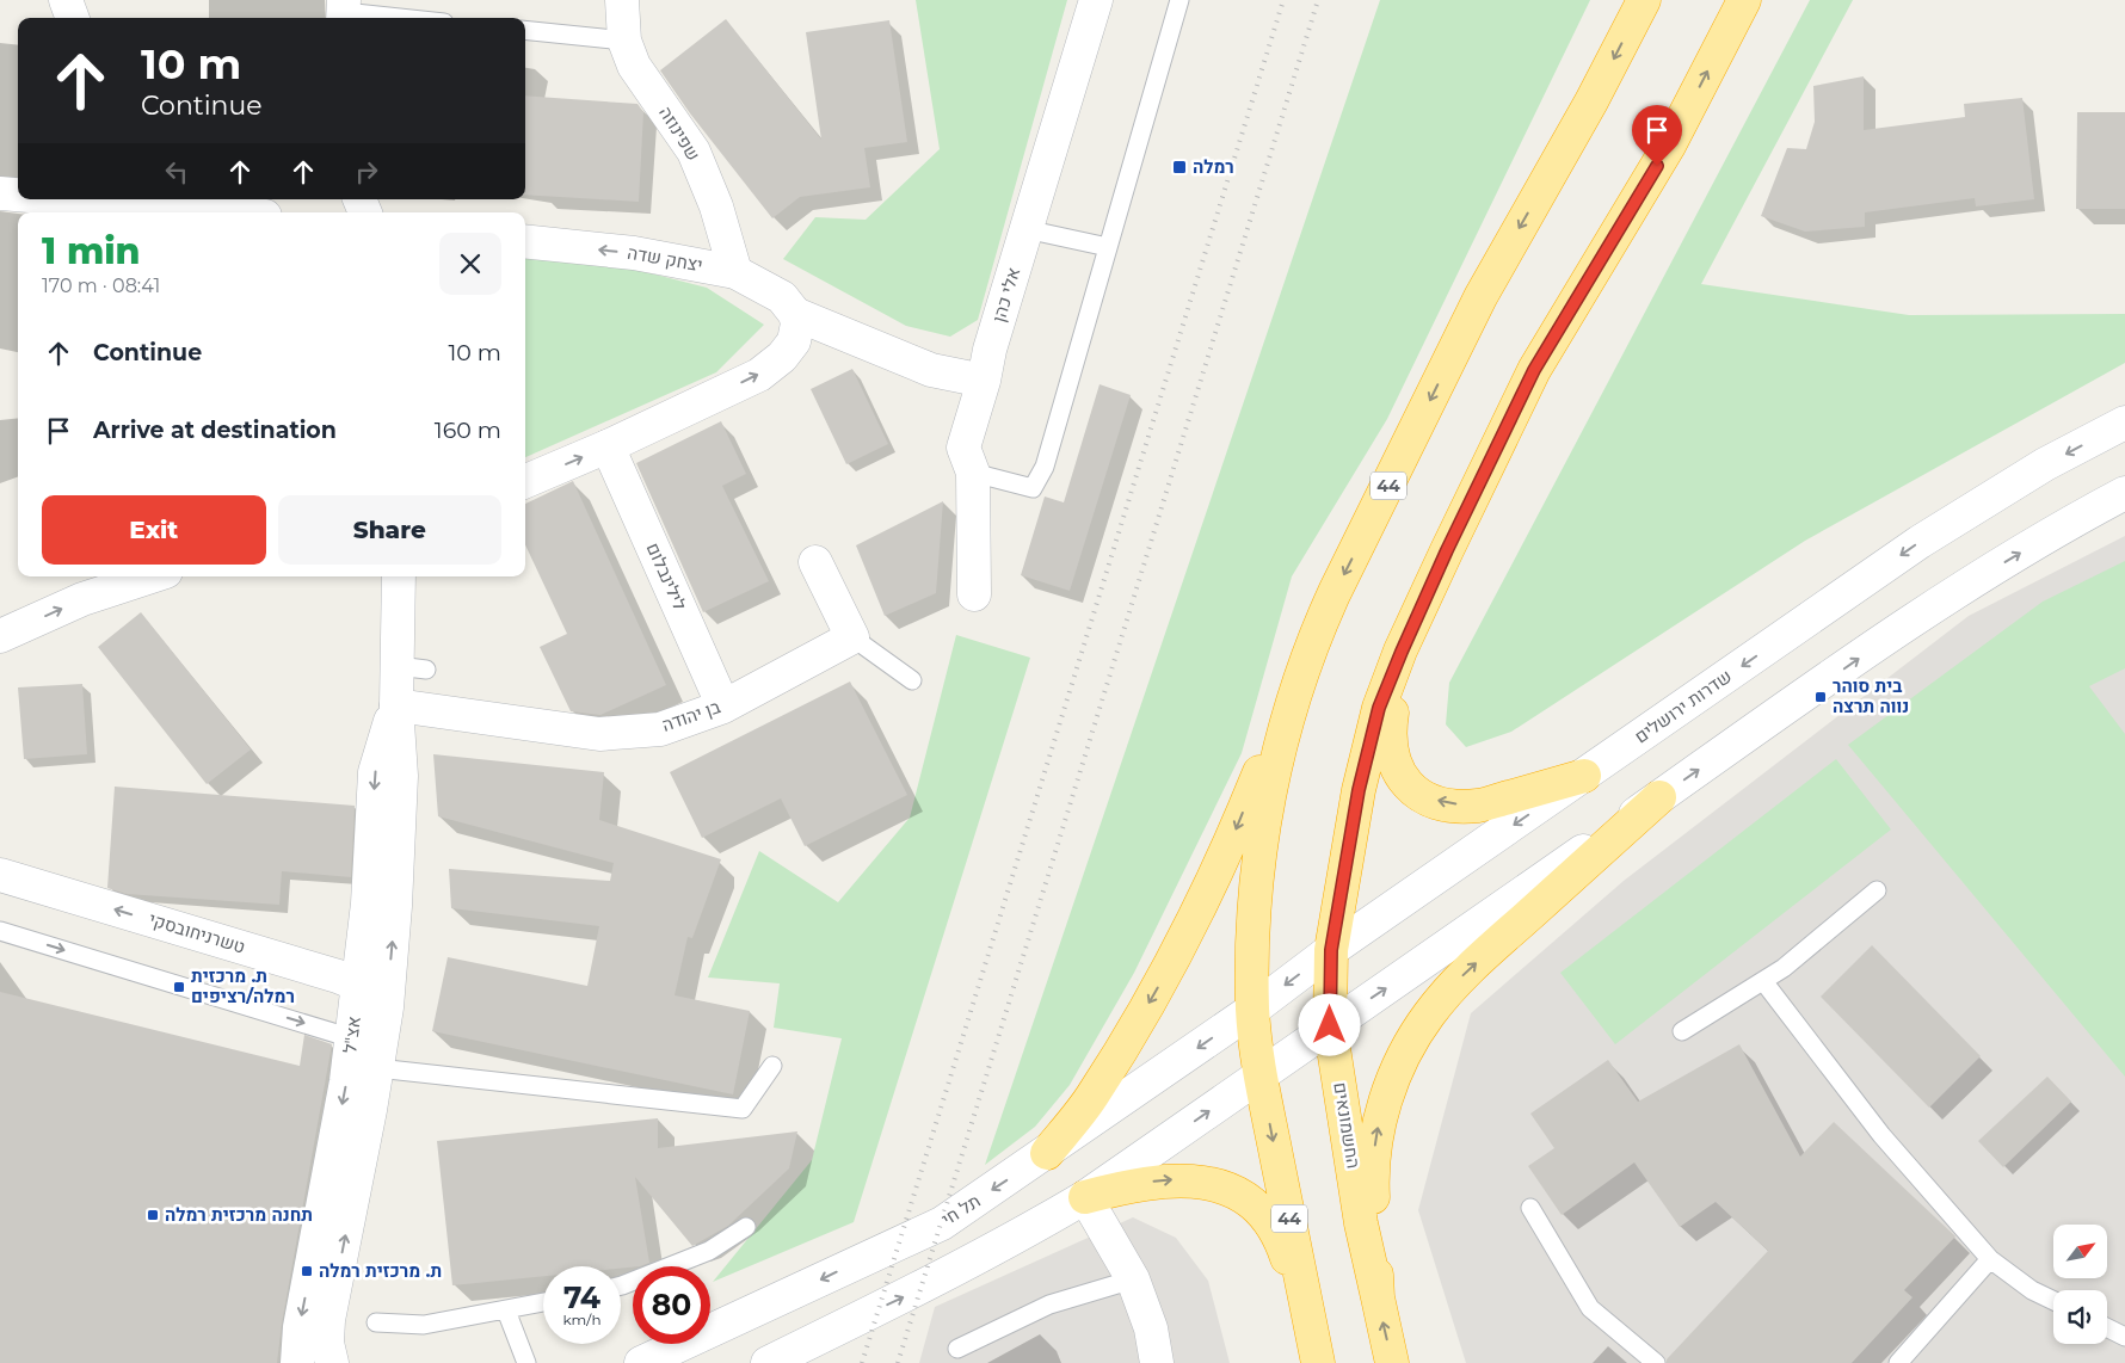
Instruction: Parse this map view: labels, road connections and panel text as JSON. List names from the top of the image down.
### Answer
{
  "streets": {
    "highway": ["44", "החשמונאים"],
    "street": [
      "שפינוזה",
      "יצחק שדה",
      "אלי כהן",
      "לילינבלום",
      "שדרות ירושלים",
      "בן יהודה",
      "טשרניחובסקי",
      "אצ\"ל",
      "תל חי"
    ]
  },
  "crossings": [
    ["שפינוזה", "יצחק שדה"],
    ["44", "שדרות ירושלים"],
    ["44", "תל חי"],
    ["לילינבלום", "בן יהודה"],
    ["שדרות ירושלים", "החשמונאים"],
    ["שדרות ירושלים", "תל חי"],
    ["בן יהודה", "אצ\"ל"],
    ["טשרניחובסקי", "אצ\"ל"]
  ],
  "one_way": ["יצחק שדה", "טשרניחובסקי"],
  "places": {
    "transit": [
      "רמלה",
      "בית סוהר נווה תרצה",
      "ת. מרכזית רמלה/רציפים",
      "תחנה מרכזית רמלה",
      "ת. מרכזית רמלה"
    ]
  },
  "north": "top right",
  "page": {
    "turn": ["10 m", "Continue"],
    "heading": ["1 min", "170 m · 08:41"],
    "list": [
      {
        "name": "Continue",
        "value": "10 m"
      },
      {
        "name": "Arrive at destination",
        "value": "160 m"
      }
    ],
    "buttons": ["Exit", "Share"],
    "speed": "74 km/h",
    "limit": "80"
  }
}
